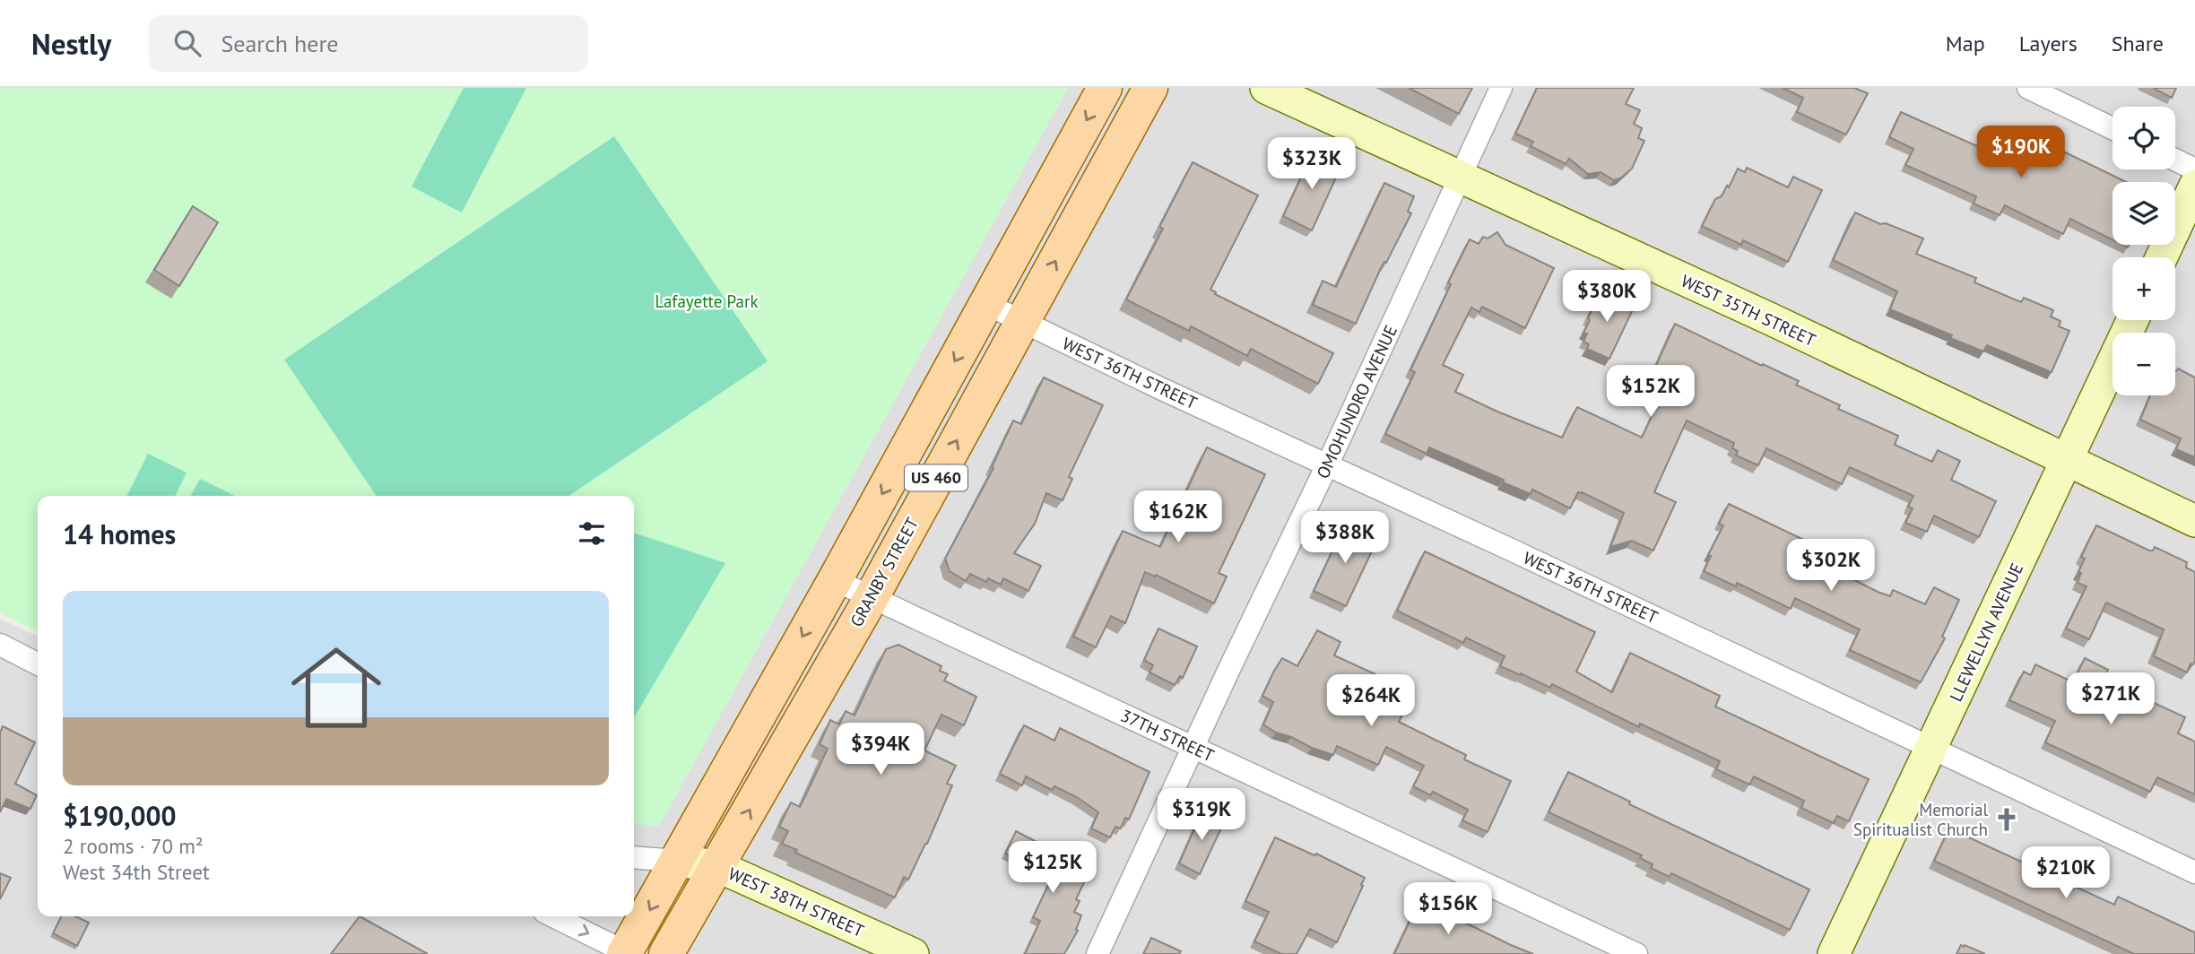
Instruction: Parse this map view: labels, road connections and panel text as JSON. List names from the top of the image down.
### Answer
{
  "streets": {
    "main road": ["US 460", "GRANBY STREET"],
    "street": [
      "WEST 35TH STREET",
      "WEST 36TH STREET",
      "OMOHUNDRO AVENUE",
      "LLEWELLYN AVENUE",
      "37TH STREET",
      "WEST 38TH STREET"
    ]
  },
  "crossings": [
    ["WEST 35TH STREET", "OMOHUNDRO AVENUE"],
    ["WEST 35TH STREET", "LLEWELLYN AVENUE"],
    ["WEST 36TH STREET", "OMOHUNDRO AVENUE"],
    ["WEST 36TH STREET", "US 460"],
    ["WEST 36TH STREET", "GRANBY STREET"],
    ["WEST 36TH STREET", "LLEWELLYN AVENUE"],
    ["OMOHUNDRO AVENUE", "37TH STREET"],
    ["US 460", "37TH STREET"],
    ["US 460", "WEST 38TH STREET"],
    ["GRANBY STREET", "37TH STREET"],
    ["GRANBY STREET", "WEST 38TH STREET"]
  ],
  "parks": ["Lafayette Park"],
  "places": {
    "church": ["Memorial Spiritualist Church"]
  },
  "page": {
    "header": "Nestly",
    "search": "Search here",
    "nav": ["Map", "Layers", "Share"],
    "map_buttons": ["+", "−"],
    "price": [
      "$190K",
      "$323K",
      "$380K",
      "$152K",
      "$162K",
      "$388K",
      "$302K",
      "$271K",
      "$264K",
      "$394K",
      "$319K",
      "$125K",
      "$210K",
      "$156K"
    ],
    "heading": "14 homes",
    "list": [
      {
        "name": "$190,000",
        "note": "2 rooms · 70 m² · West 34th Street"
      }
    ]
  }
}
